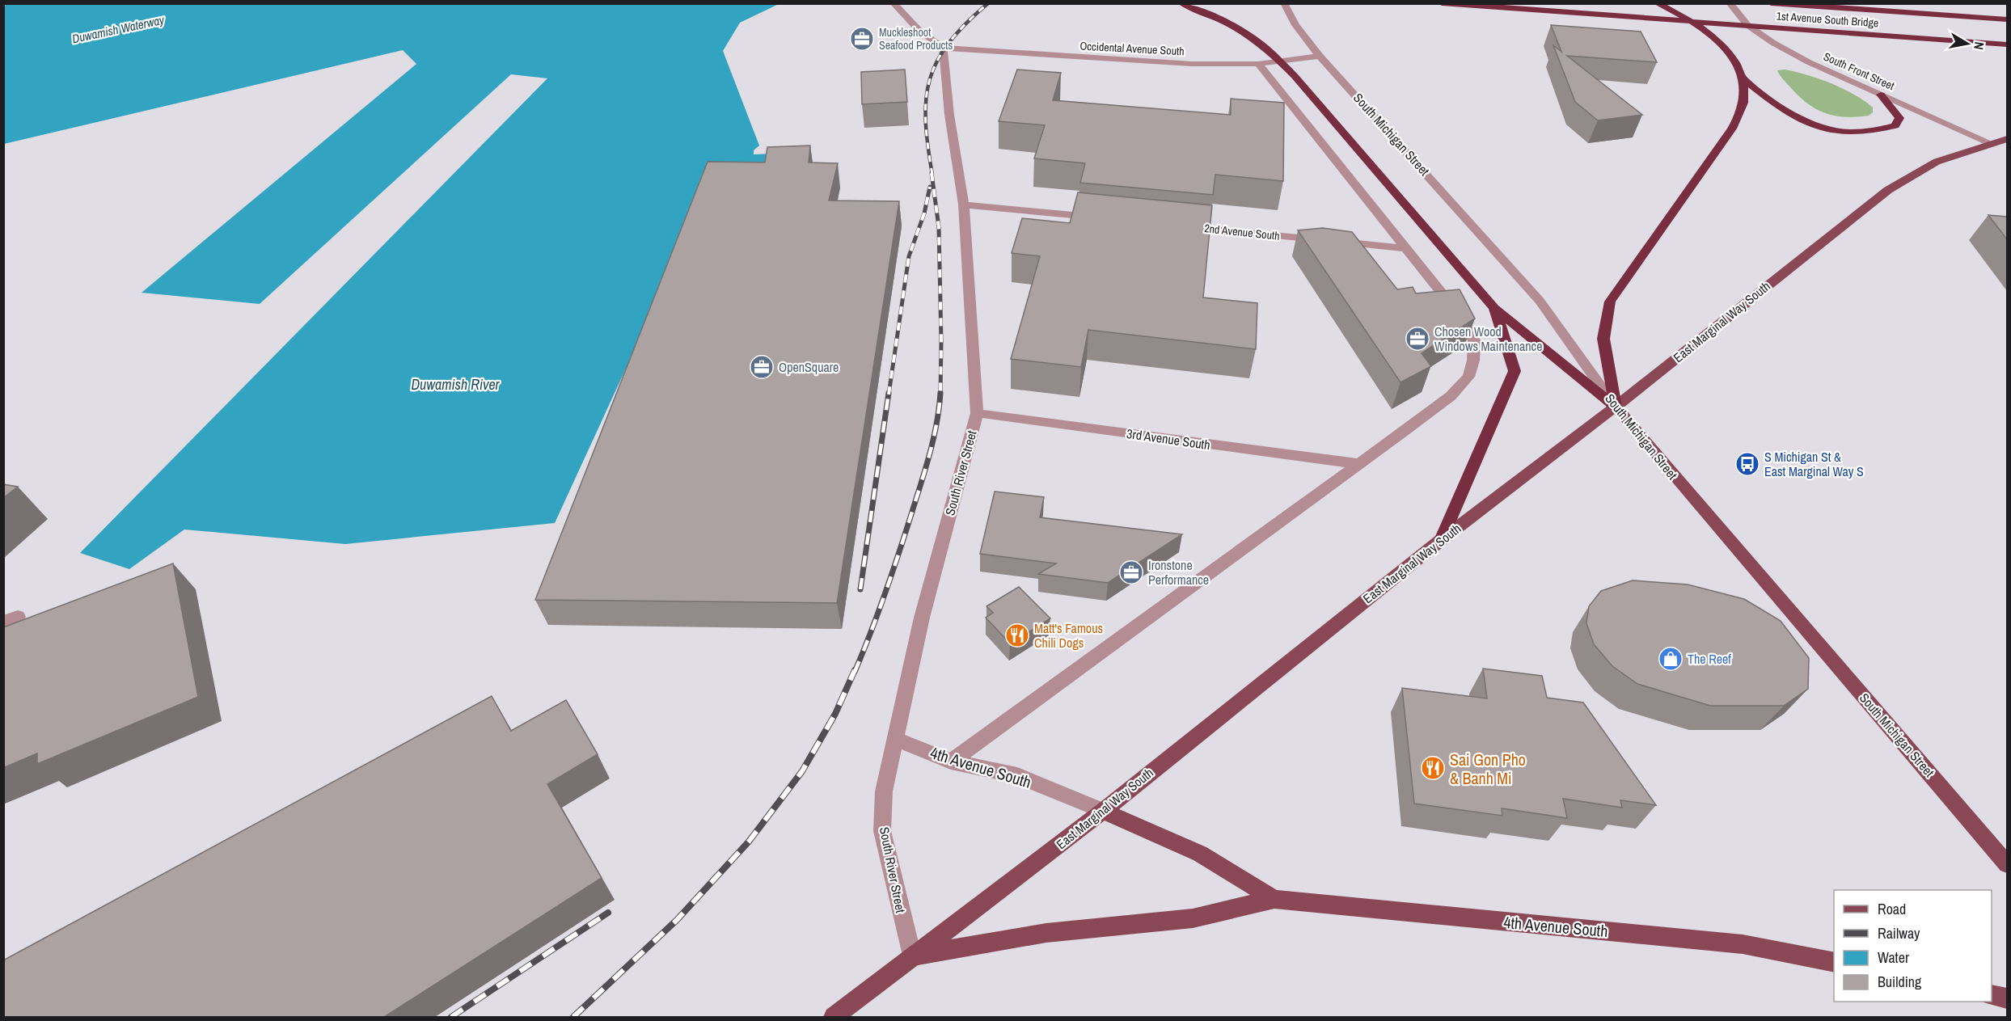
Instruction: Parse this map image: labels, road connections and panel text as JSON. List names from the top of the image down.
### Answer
{
  "streets": {
    "highway": ["1st Avenue South Bridge"],
    "main road": ["South Michigan Street", "East Marginal Way South", "4th Avenue South"],
    "street": [
      "Occidental Avenue South",
      "South Front Street",
      "2nd Avenue South",
      "3rd Avenue South",
      "South River Street"
    ]
  },
  "crossings": [
    ["Occidental Avenue South", "South Michigan Street"],
    ["Occidental Avenue South", "South River Street"],
    ["South Front Street", "East Marginal Way South"],
    ["South Michigan Street", "East Marginal Way South"],
    ["East Marginal Way South", "South River Street"],
    ["East Marginal Way South", "4th Avenue South"],
    ["3rd Avenue South", "South River Street"],
    ["South River Street", "4th Avenue South"]
  ],
  "water": ["Duwamish Waterway", "Duwamish River"],
  "places": {
    "office": [
      "Muckleshoot Seafood Products",
      "Chosen Wood Windows Maintenance",
      "OpenSquare",
      "Ironstone Performance"
    ],
    "bus stop": ["S Michigan St & East Marginal Way S"],
    "restaurant": ["Matt's Famous Chili Dogs", "Sai Gon Pho & Banh Mi"],
    "shop": ["The Reef"]
  },
  "legend": [
    "Road",
    "Railway",
    "Water",
    "Building"
  ],
  "north": "right"
}
